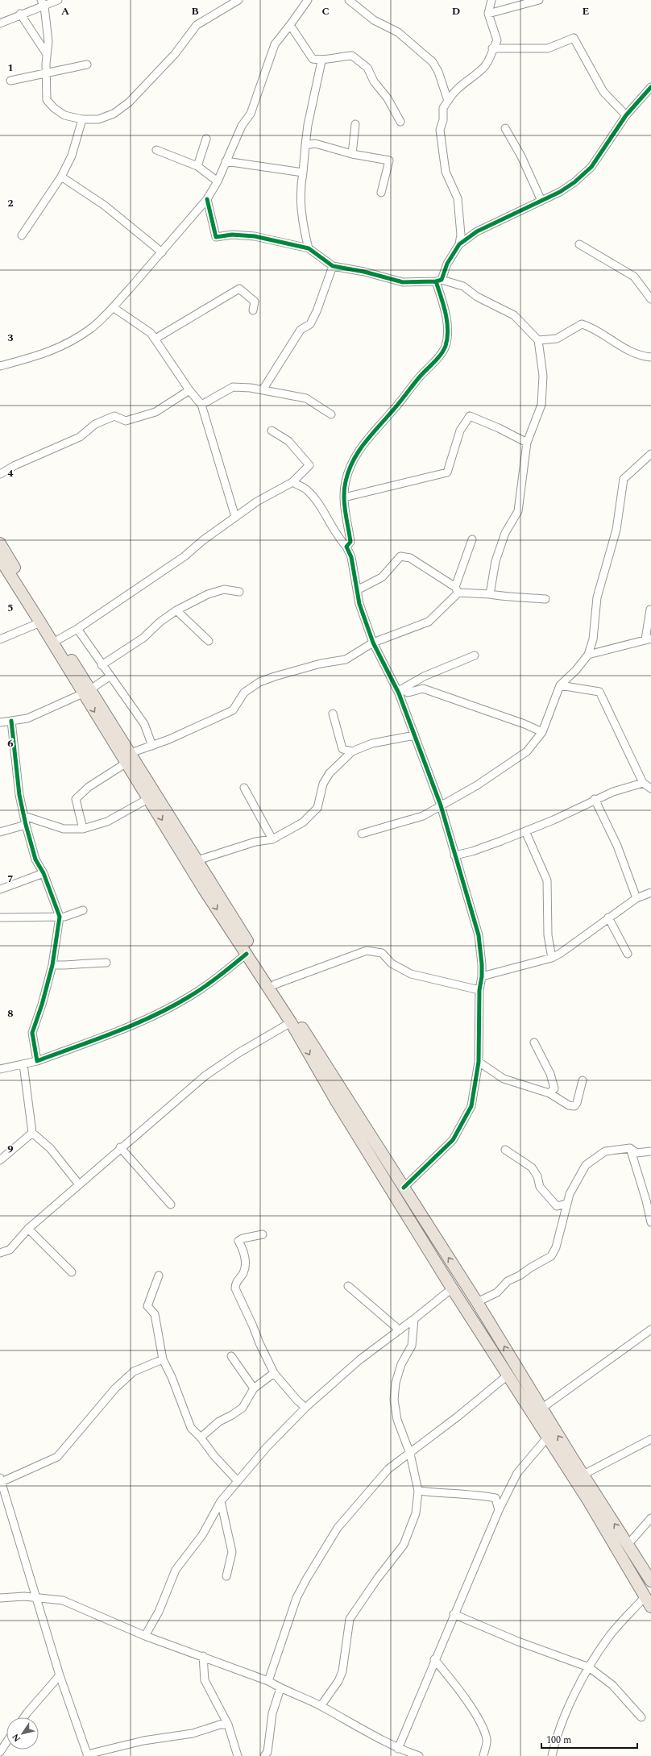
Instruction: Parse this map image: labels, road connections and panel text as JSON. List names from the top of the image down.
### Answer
{
  "scale_bar": "100 m",
  "north": "bottom left",
  "grid": {
    "columns": [
      "A",
      "B",
      "C",
      "D",
      "E"
    ],
    "rows": [
      "1",
      "2",
      "3",
      "4",
      "5",
      "6",
      "7",
      "8",
      "9"
    ]
  }
}
